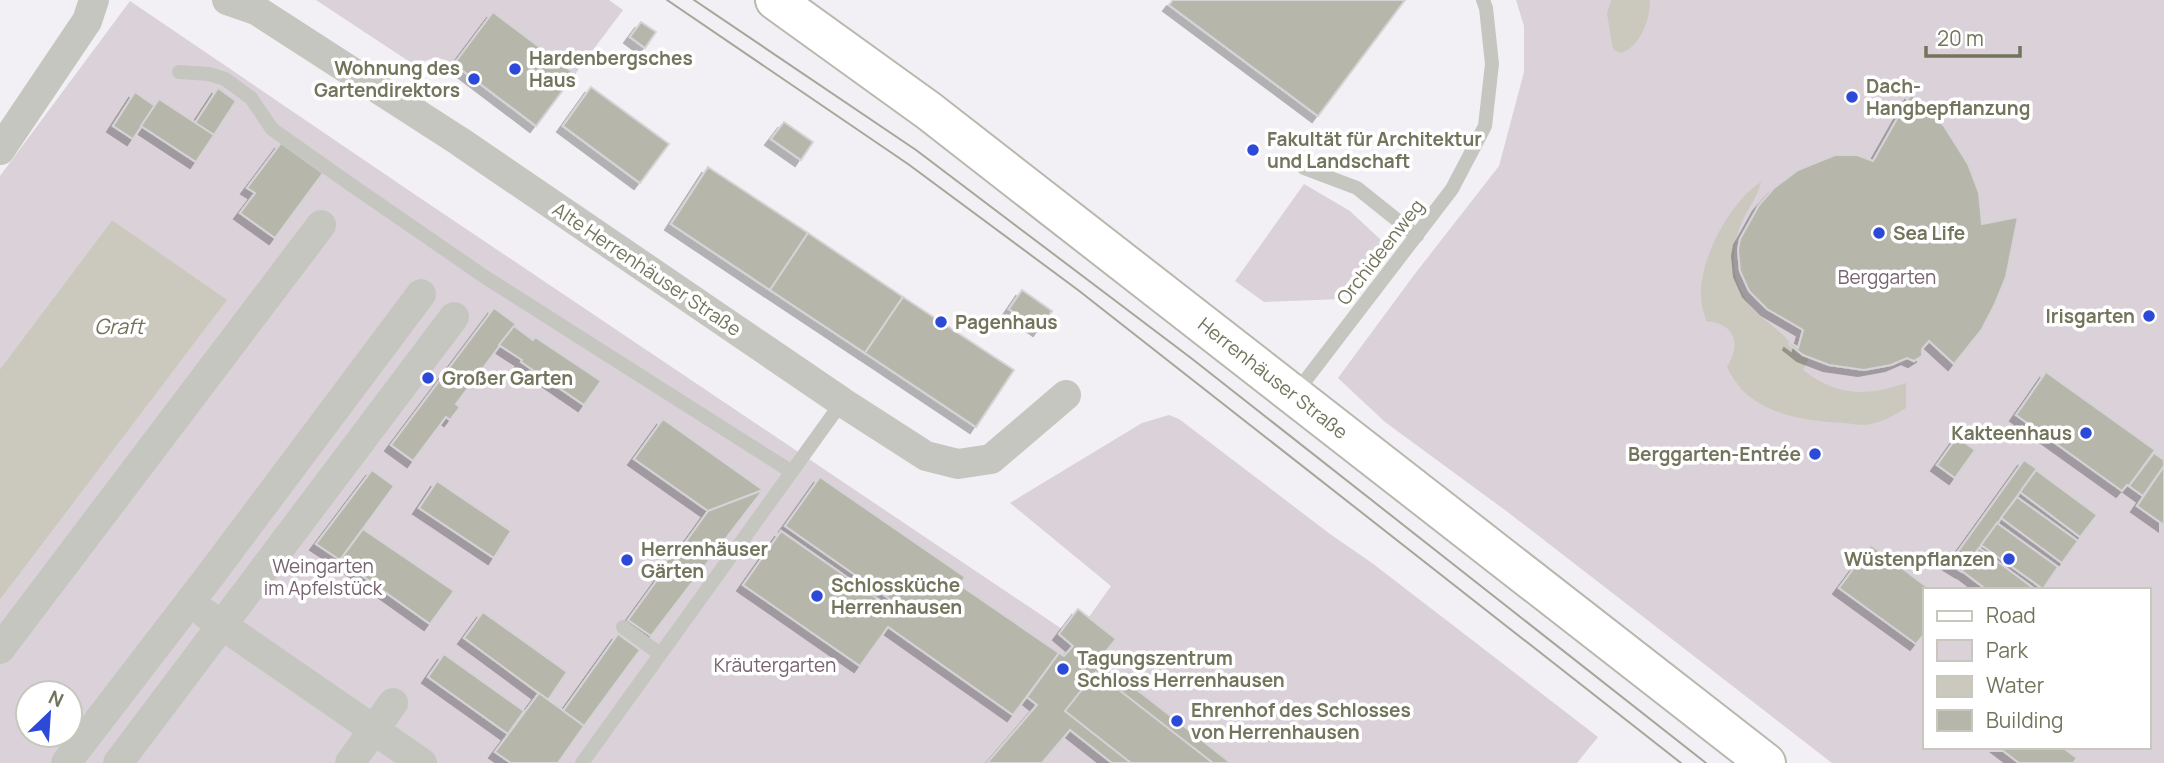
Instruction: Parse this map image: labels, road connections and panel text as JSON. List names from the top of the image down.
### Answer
{
  "streets": {
    "street": ["Alte Herrenhäuser Straße", "Herrenhäuser Straße"],
    "lane": ["Orchideenweg"]
  },
  "crossings": [
    ["Orchideenweg", "Herrenhäuser Straße"]
  ],
  "water": ["Graft"],
  "parks": ["Berggarten", "Weingarten im Apfelstück", "Kräutergarten"],
  "places": [
    "Hardenbergsches Haus",
    "Wohnung des Gartendirektors",
    "Dach- Hangbepflanzung",
    "Fakultät für Architektur und Landschaft",
    "Sea Life",
    "Irisgarten",
    "Pagenhaus",
    "Großer Garten",
    "Kakteenhaus",
    "Berggarten-Entrée",
    "Wüstenpflanzen",
    "Herrenhäuser Gärten",
    "Schlossküche Herrenhausen",
    "Tagungszentrum Schloss Herrenhausen",
    "Ehrenhof des Schlosses von Herrenhausen"
  ],
  "legend": [
    "Road",
    "Park",
    "Water",
    "Building"
  ],
  "scale_bar": "20 m",
  "north": "top right"
}
